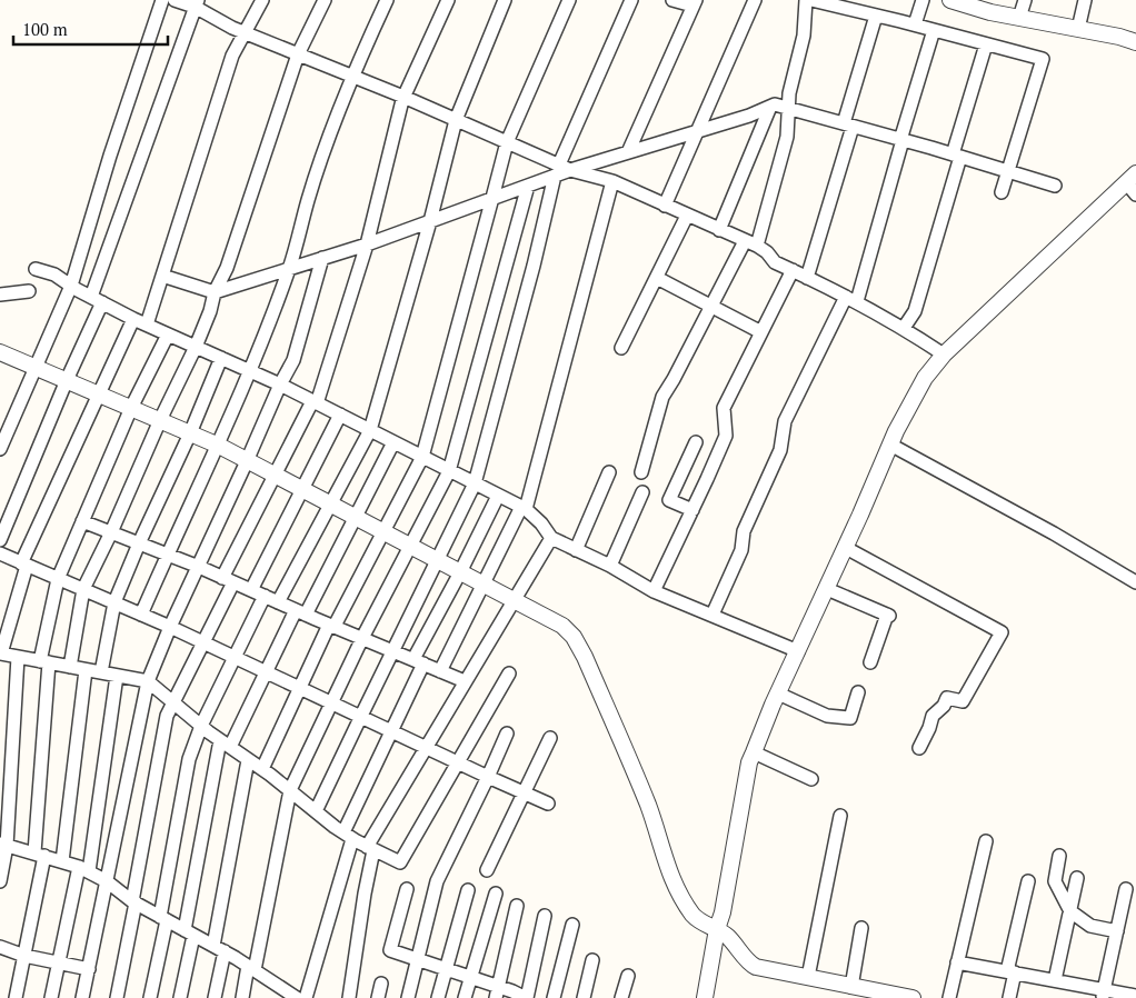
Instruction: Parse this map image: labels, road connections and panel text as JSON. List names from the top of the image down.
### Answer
{
  "scale_bar": "100 m"
}
